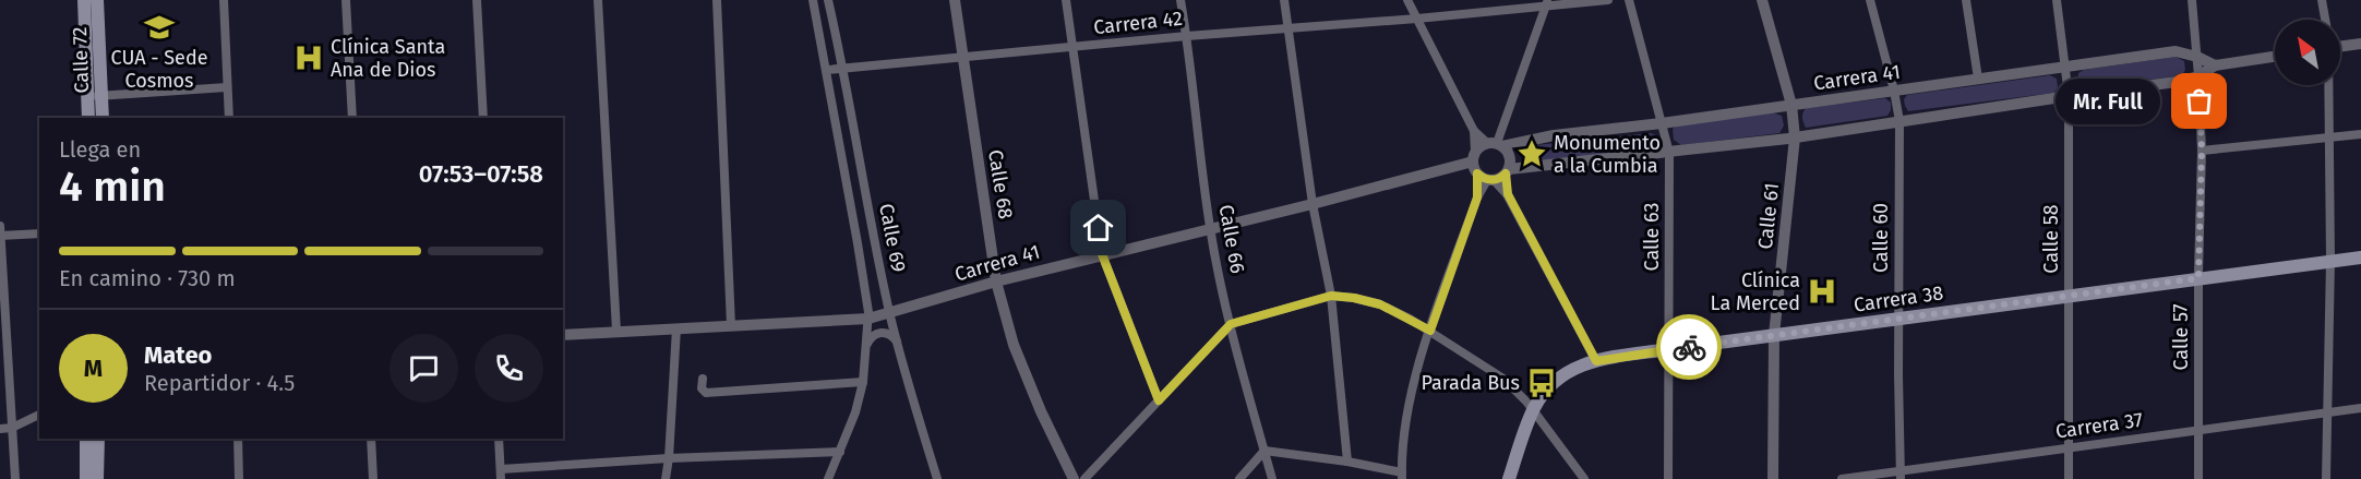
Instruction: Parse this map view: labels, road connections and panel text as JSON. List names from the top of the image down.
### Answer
{
  "streets": {
    "main road": ["Calle 72", "Carrera 38"],
    "street": [
      "Carrera 42",
      "Carrera 41",
      "Calle 68",
      "Calle 61",
      "Calle 63",
      "Calle 69",
      "Calle 60",
      "Calle 66",
      "Calle 58",
      "Calle 57",
      "Carrera 37"
    ]
  },
  "crossings": [
    ["Carrera 42", "Calle 68"],
    ["Carrera 42", "Calle 69"],
    ["Carrera 42", "Calle 66"],
    ["Carrera 41", "Calle 68"],
    ["Carrera 41", "Calle 61"],
    ["Carrera 41", "Calle 63"],
    ["Carrera 41", "Calle 69"],
    ["Carrera 41", "Calle 60"],
    ["Carrera 41", "Calle 66"],
    ["Carrera 41", "Calle 58"],
    ["Carrera 41", "Calle 57"],
    ["Calle 61", "Carrera 38"],
    ["Calle 63", "Carrera 38"],
    ["Calle 60", "Carrera 38"],
    ["Calle 60", "Carrera 37"],
    ["Calle 58", "Carrera 38"],
    ["Calle 58", "Carrera 37"],
    ["Carrera 38", "Calle 57"],
    ["Calle 57", "Carrera 37"]
  ],
  "places": {
    "school or university": ["CUA - Sede Cosmos"],
    "hospital": ["Clínica Santa Ana de Dios", "Clínica La Merced"],
    "other": ["Mr. Full"],
    "place": ["Monumento a la Cumbia"],
    "bus stop": ["Parada Bus"]
  },
  "north": "top left",
  "page": {
    "bubble": "Mr. Full",
    "heading": ["4 min", "Llega en", "07:53–07:58"],
    "panel": ["Mateo", "Repartidor · 4.5"],
    "bar": "En camino · 730 m",
    "round": "M"
  }
}
